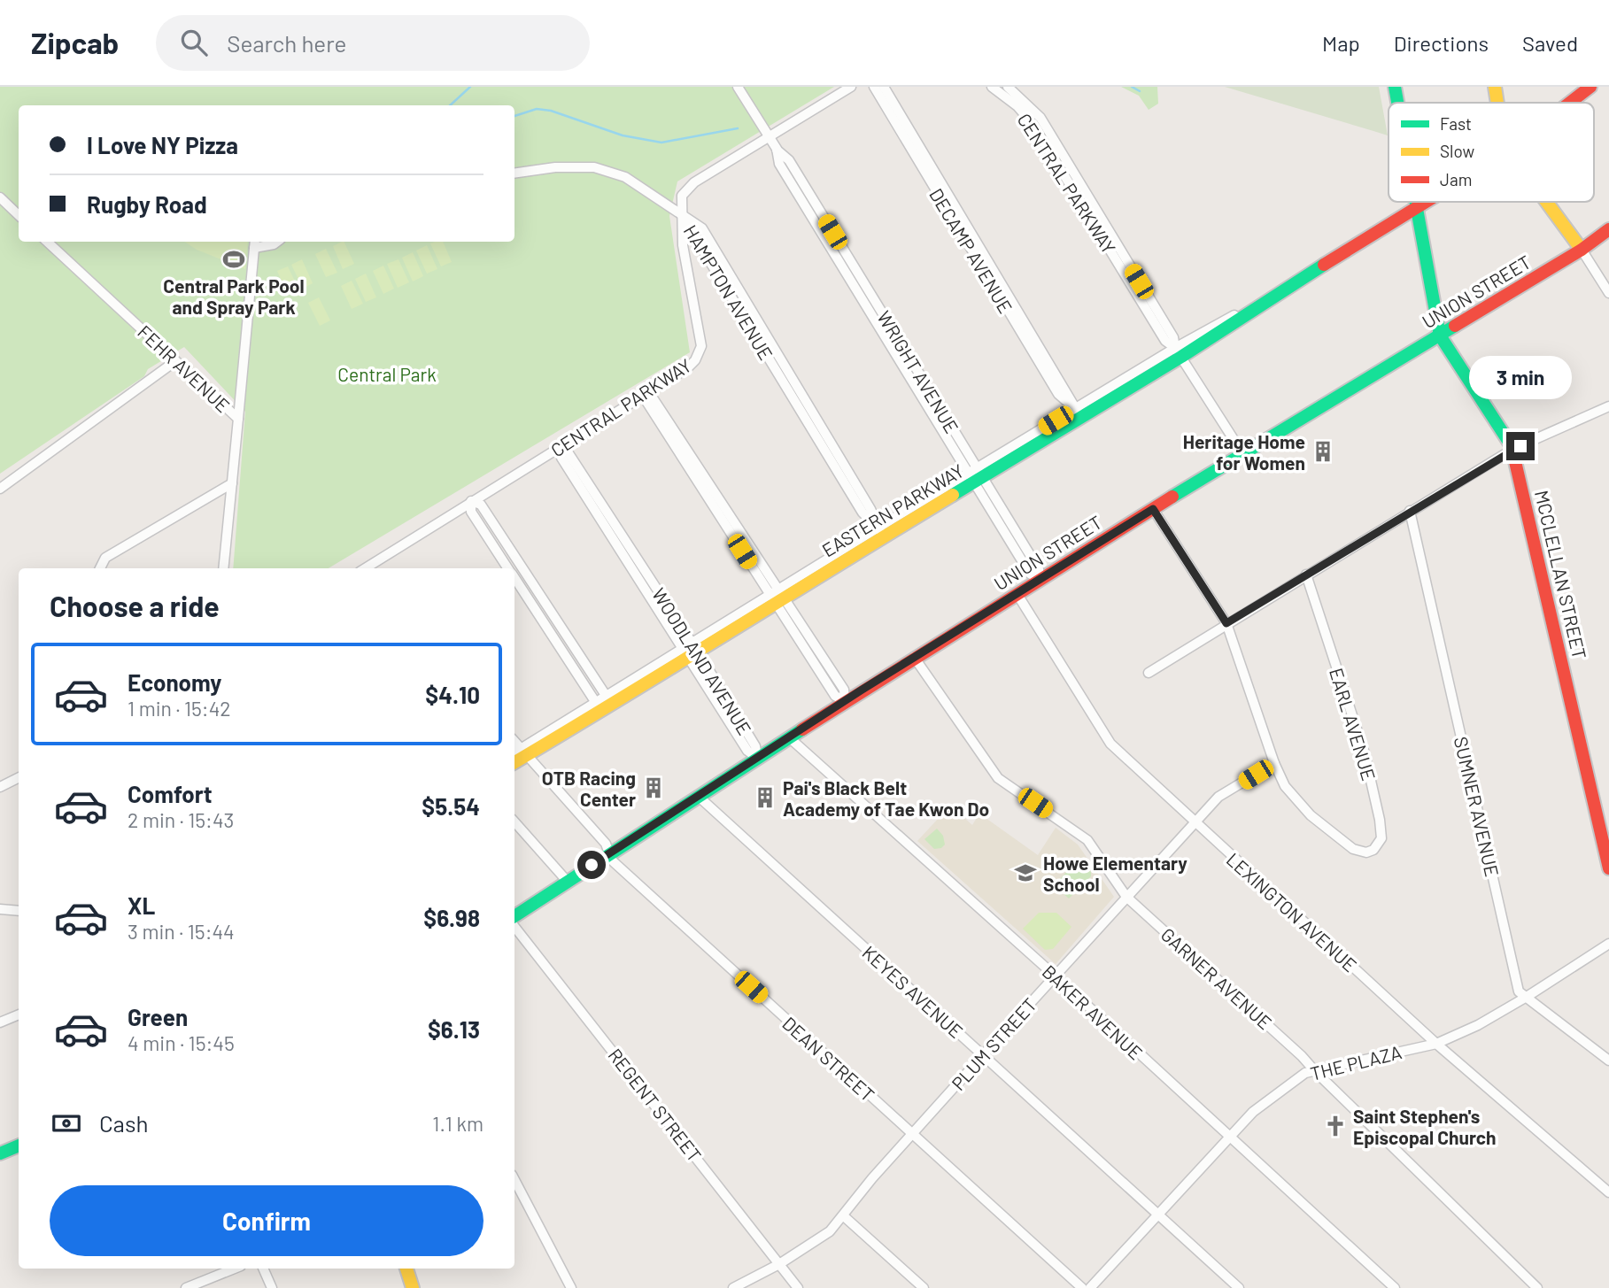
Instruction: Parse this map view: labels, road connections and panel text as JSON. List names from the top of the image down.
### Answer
{
  "streets": {
    "street": [
      "CENTRAL PARKWAY",
      "DECAMP AVENUE",
      "UNION STREET",
      "HAMPTON AVENUE",
      "FEHR AVENUE",
      "WRIGHT AVENUE",
      "EASTERN PARKWAY",
      "MCCLELLAN STREET",
      "WOODLAND AVENUE",
      "EARL AVENUE",
      "SUMNER AVENUE",
      "LEXINGTON AVENUE",
      "GARNER AVENUE",
      "KEYES AVENUE",
      "BAKER AVENUE",
      "PLUM STREET",
      "DEAN STREET",
      "THE PLAZA",
      "REGENT STREET"
    ]
  },
  "crossings": [
    ["CENTRAL PARKWAY", "UNION STREET"],
    ["CENTRAL PARKWAY", "HAMPTON AVENUE"],
    ["CENTRAL PARKWAY", "WRIGHT AVENUE"],
    ["CENTRAL PARKWAY", "EASTERN PARKWAY"],
    ["CENTRAL PARKWAY", "WOODLAND AVENUE"],
    ["DECAMP AVENUE", "EASTERN PARKWAY"],
    ["UNION STREET", "WRIGHT AVENUE"],
    ["UNION STREET", "MCCLELLAN STREET"],
    ["UNION STREET", "WOODLAND AVENUE"],
    ["UNION STREET", "LEXINGTON AVENUE"],
    ["UNION STREET", "GARNER AVENUE"],
    ["UNION STREET", "KEYES AVENUE"],
    ["UNION STREET", "BAKER AVENUE"],
    ["UNION STREET", "DEAN STREET"],
    ["HAMPTON AVENUE", "EASTERN PARKWAY"],
    ["WRIGHT AVENUE", "EASTERN PARKWAY"],
    ["EASTERN PARKWAY", "MCCLELLAN STREET"],
    ["EASTERN PARKWAY", "WOODLAND AVENUE"],
    ["EASTERN PARKWAY", "DEAN STREET"],
    ["EARL AVENUE", "PLUM STREET"],
    ["SUMNER AVENUE", "THE PLAZA"],
    ["LEXINGTON AVENUE", "PLUM STREET"],
    ["LEXINGTON AVENUE", "THE PLAZA"],
    ["GARNER AVENUE", "PLUM STREET"],
    ["GARNER AVENUE", "THE PLAZA"],
    ["KEYES AVENUE", "PLUM STREET"],
    ["KEYES AVENUE", "THE PLAZA"],
    ["BAKER AVENUE", "PLUM STREET"],
    ["BAKER AVENUE", "THE PLAZA"],
    ["PLUM STREET", "DEAN STREET"],
    ["PLUM STREET", "REGENT STREET"]
  ],
  "parks": ["Central Park"],
  "places": {
    "sports": ["Central Park Pool and Spray Park"],
    "building": ["Heritage Home for Women", "OTB Racing Center", "Pai's Black Belt Academy of Tae Kwon Do"],
    "school or university": ["Howe Elementary School"],
    "church": ["Saint Stephen's Episcopal Church"]
  },
  "legend": ["Fast", "Slow", "Jam"],
  "page": {
    "header": "Zipcab",
    "search": "Search here",
    "nav": ["Map", "Directions", "Saved"],
    "banner": ["I Love NY Pizza", "Rugby Road"],
    "bubble": "3 min",
    "heading": "Choose a ride",
    "list": [
      {
        "name": "Economy",
        "note": "1 min · 15:42",
        "value": "$4.10"
      },
      {
        "name": "Comfort",
        "note": "2 min · 15:43",
        "value": "$5.54"
      },
      {
        "name": "XL",
        "note": "3 min · 15:44",
        "value": "$6.98"
      },
      {
        "name": "Green",
        "note": "4 min · 15:45",
        "value": "$6.13"
      }
    ],
    "pay": ["Cash", "1.1 km"],
    "buttons": "Confirm"
  }
}
